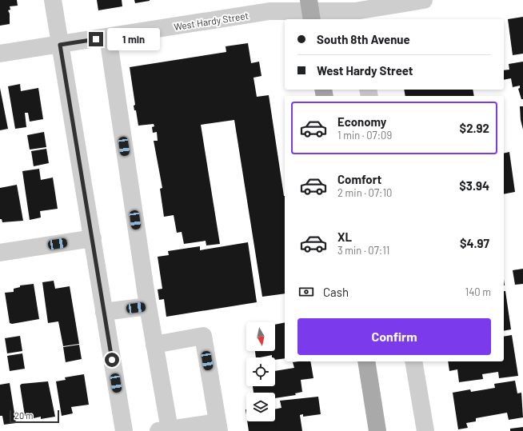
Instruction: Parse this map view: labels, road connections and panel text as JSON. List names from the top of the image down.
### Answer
{
  "streets": {
    "street": ["West Hardy Street"]
  },
  "scale_bar": "20 m",
  "north": "bottom",
  "page": {
    "banner": ["South 8th Avenue", "West Hardy Street"],
    "bubble": "1 min",
    "list": [
      {
        "name": "Economy",
        "note": "1 min · 07:09",
        "value": "$2.92"
      },
      {
        "name": "Comfort",
        "note": "2 min · 07:10",
        "value": "$3.94"
      },
      {
        "name": "XL",
        "note": "3 min · 07:11",
        "value": "$4.97"
      }
    ],
    "pay": ["Cash", "140 m"],
    "buttons": "Confirm",
    "scale": "20 m"
  }
}
